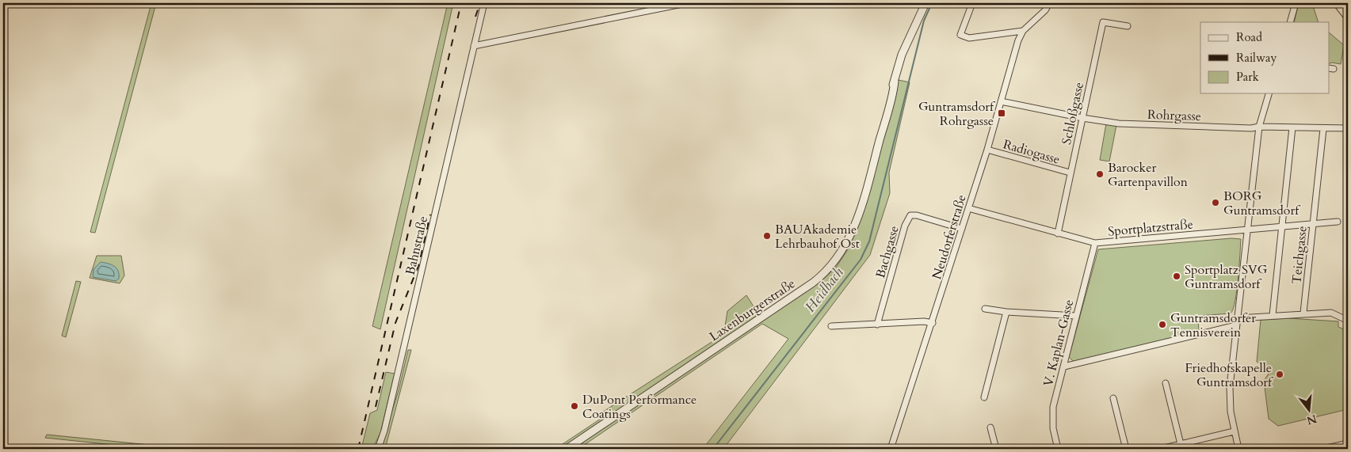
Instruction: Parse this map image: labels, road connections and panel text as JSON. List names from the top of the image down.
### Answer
{
  "streets": {
    "street": [
      "Schloßgasse",
      "Rohrgasse",
      "Radiogasse",
      "Sportplatzstraße",
      "Neudorferstraße",
      "Bahnstraße",
      "Bachgasse",
      "Teichgasse",
      "Laxenburgerstraße",
      "V. Kaplan-Gasse"
    ]
  },
  "crossings": [
    ["Schloßgasse", "Rohrgasse"],
    ["Schloßgasse", "Radiogasse"],
    ["Schloßgasse", "Sportplatzstraße"],
    ["Rohrgasse", "Neudorferstraße"],
    ["Rohrgasse", "Teichgasse"],
    ["Radiogasse", "Neudorferstraße"],
    ["Sportplatzstraße", "Neudorferstraße"],
    ["Sportplatzstraße", "Teichgasse"],
    ["Sportplatzstraße", "V. Kaplan-Gasse"],
    ["Neudorferstraße", "Bachgasse"]
  ],
  "water": ["Heidbach"],
  "places": {
    "transit": ["Guntramsdorf Rohrgasse"],
    "other": [
      "Barocker Gartenpavillon",
      "BORG Guntramsdorf",
      "BAUAkademie Lehrbauhof Ost",
      "Sportplatz SVG Guntramsdorf",
      "Guntramsdorfer Tennisverein",
      "Friedhofskapelle Guntramsdorf",
      "DuPont Performance Coatings"
    ]
  },
  "legend": ["Road", "Railway", "Park"],
  "north": "bottom"
}
